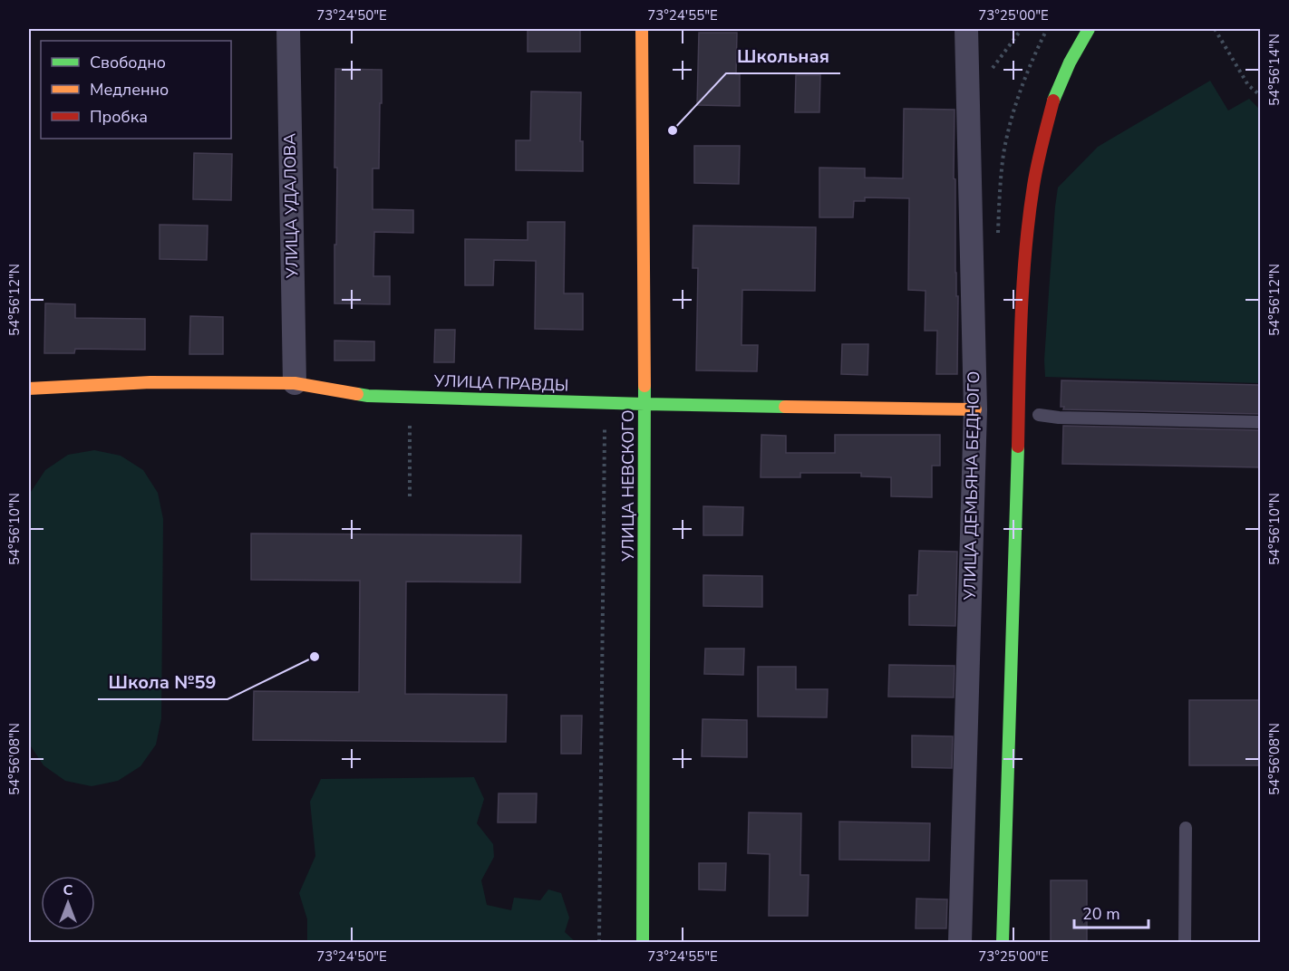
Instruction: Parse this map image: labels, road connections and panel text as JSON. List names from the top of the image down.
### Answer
{
  "streets": {
    "main road": ["УЛИЦА ПРАВДЫ", "УЛИЦА НЕВСКОГО"],
    "street": ["УЛИЦА УДАЛОВА", "УЛИЦА ДЕМЬЯНА БЕДНОГО"]
  },
  "crossings": [
    ["УЛИЦА УДАЛОВА", "УЛИЦА ПРАВДЫ"],
    ["УЛИЦА ПРАВДЫ", "УЛИЦА НЕВСКОГО"],
    ["УЛИЦА ПРАВДЫ", "УЛИЦА ДЕМЬЯНА БЕДНОГО"]
  ],
  "places": ["Школьная", "Школа №59"],
  "legend": ["Свободно", "Медленно", "Пробка"],
  "scale_bar": "20 m",
  "north": "top",
  "coordinates": [
    "73°24'50\"E",
    "73°24'55\"E",
    "73°25'00\"E",
    "54°56'14\"N",
    "54°56'12\"N",
    "54°56'10\"N",
    "54°56'08\"N"
  ]
}
